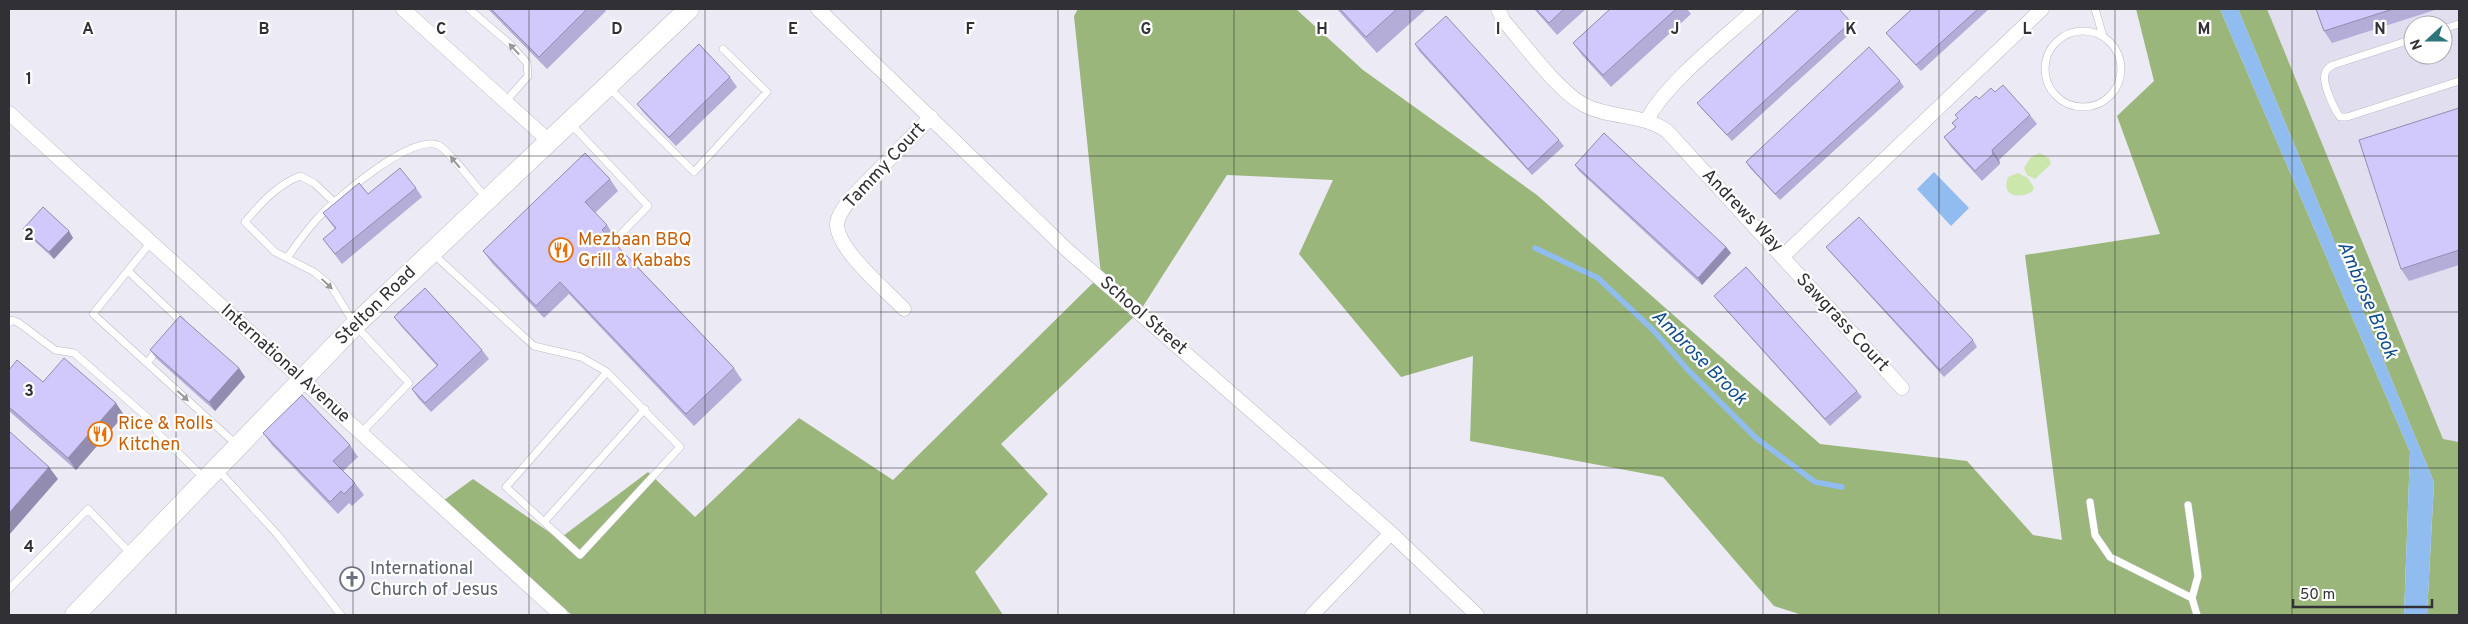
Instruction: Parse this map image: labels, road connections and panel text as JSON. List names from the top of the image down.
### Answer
{
  "streets": {
    "main road": ["Stelton Road"],
    "street": [
      "Tammy Court",
      "Andrews Way",
      "School Street",
      "Sawgrass Court",
      "International Avenue"
    ]
  },
  "crossings": [
    ["Tammy Court", "School Street"],
    ["Andrews Way", "Sawgrass Court"],
    ["Stelton Road", "International Avenue"]
  ],
  "water": ["Ambrose Brook"],
  "places": {
    "restaurant": ["Mezbaan BBQ Grill & Kababs", "Rice & Rolls Kitchen"],
    "church": ["International Church of Jesus"]
  },
  "scale_bar": "50 m",
  "north": "left",
  "grid": {
    "columns": [
      "A",
      "B",
      "C",
      "D",
      "E",
      "F",
      "G",
      "H",
      "I",
      "J",
      "K",
      "L",
      "M",
      "N"
    ],
    "rows": [
      "1",
      "2",
      "3",
      "4"
    ]
  }
}
